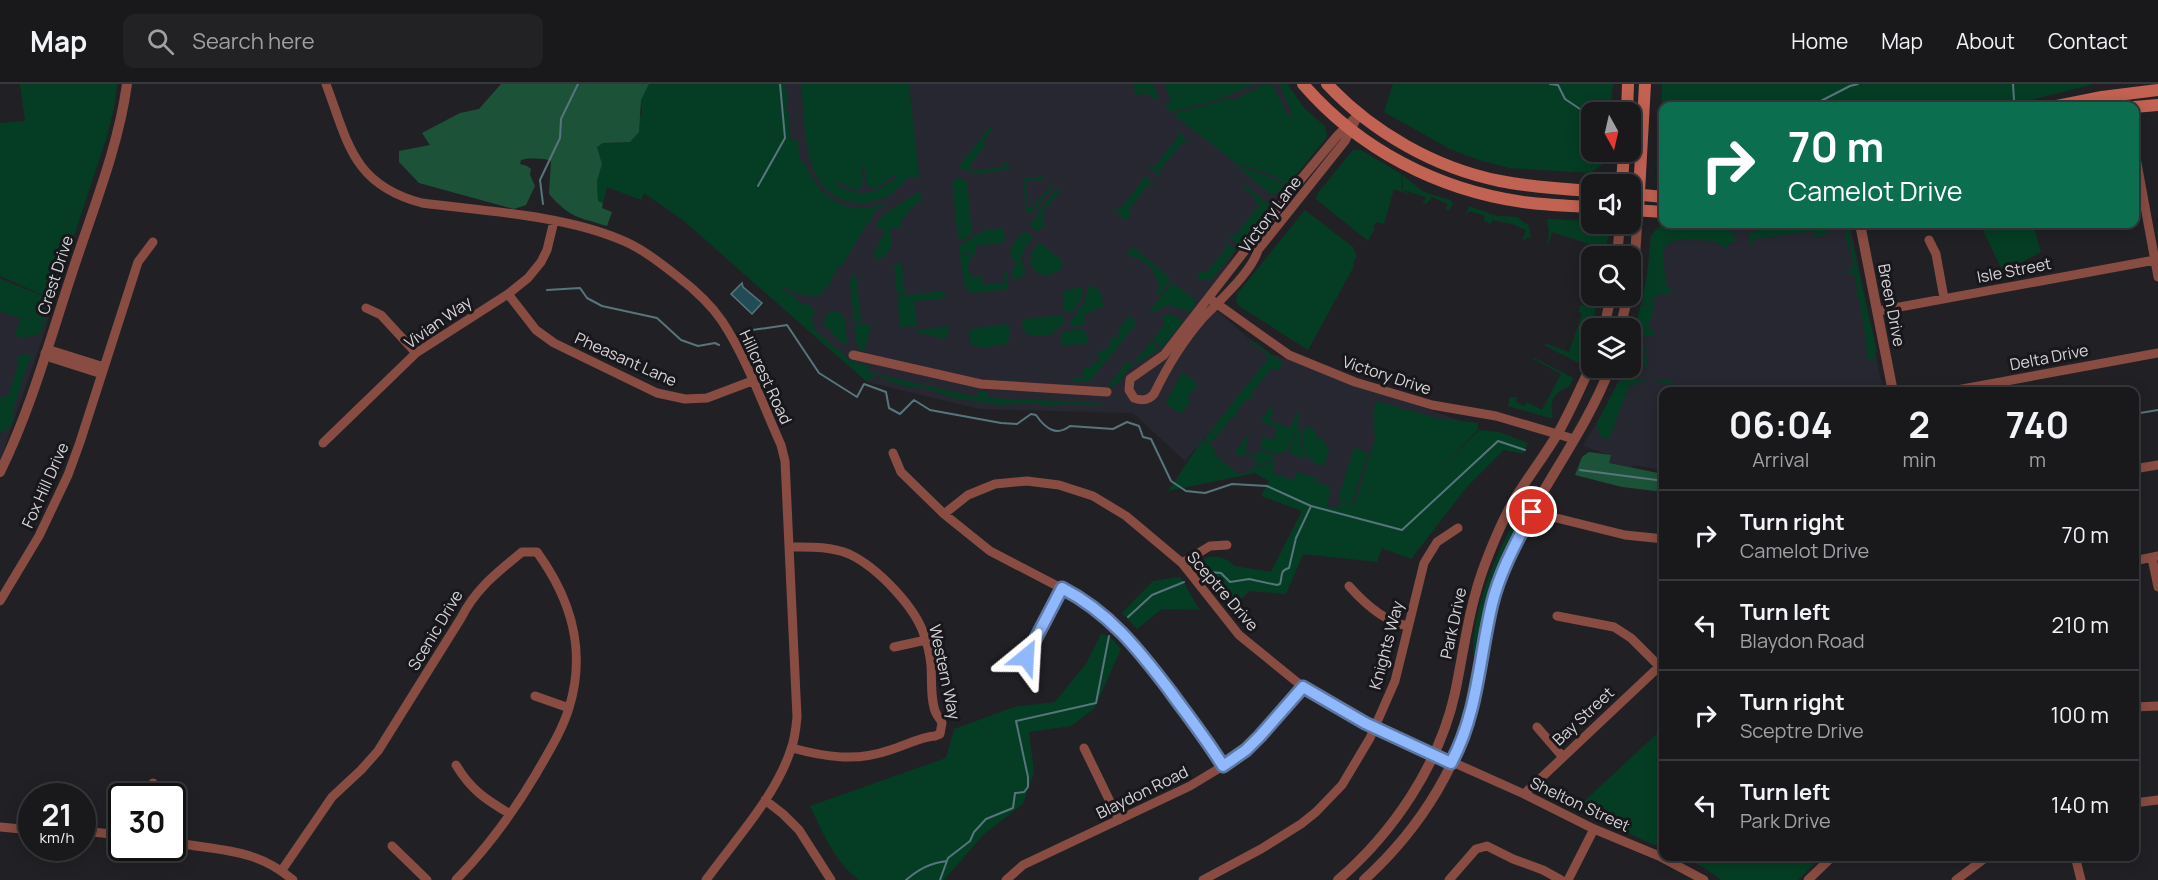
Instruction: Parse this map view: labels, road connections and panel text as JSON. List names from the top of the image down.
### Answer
{
  "streets": {
    "street": [
      "Victory Lane",
      "Isle Street",
      "Crest Drive",
      "Breen Drive",
      "Vivian Way",
      "Delta Drive",
      "Pheasant Lane",
      "Victory Drive",
      "Hillcrest Road",
      "Fox Hill Drive",
      "Sceptre Drive",
      "Park Drive",
      "Scenic Drive",
      "Knights Way",
      "Western Way",
      "Bay Street",
      "Blaydon Road",
      "Shelton Street"
    ]
  },
  "crossings": [
    ["Victory Lane", "Victory Drive"],
    ["Isle Street", "Breen Drive"],
    ["Vivian Way", "Pheasant Lane"],
    ["Vivian Way", "Hillcrest Road"],
    ["Pheasant Lane", "Hillcrest Road"],
    ["Victory Drive", "Park Drive"],
    ["Hillcrest Road", "Western Way"],
    ["Sceptre Drive", "Park Drive"],
    ["Sceptre Drive", "Knights Way"],
    ["Sceptre Drive", "Blaydon Road"],
    ["Sceptre Drive", "Shelton Street"],
    ["Park Drive", "Shelton Street"],
    ["Bay Street", "Shelton Street"]
  ],
  "north": "bottom",
  "page": {
    "header": "Map",
    "search": "Search here",
    "nav": [
      "Home",
      "Map",
      "About",
      "Contact"
    ],
    "turn": ["70 m", "Camelot Drive"],
    "eta": [
      "06:04",
      "Arrival",
      "2",
      "min",
      "740",
      "m"
    ],
    "list": [
      {
        "name": "Turn right",
        "note": "Camelot Drive",
        "value": "70 m"
      },
      {
        "name": "Turn left",
        "note": "Blaydon Road",
        "value": "210 m"
      },
      {
        "name": "Turn right",
        "note": "Sceptre Drive",
        "value": "100 m"
      },
      {
        "name": "Turn left",
        "note": "Park Drive",
        "value": "140 m"
      }
    ],
    "speed": "21 km/h",
    "limit": "30"
  }
}
